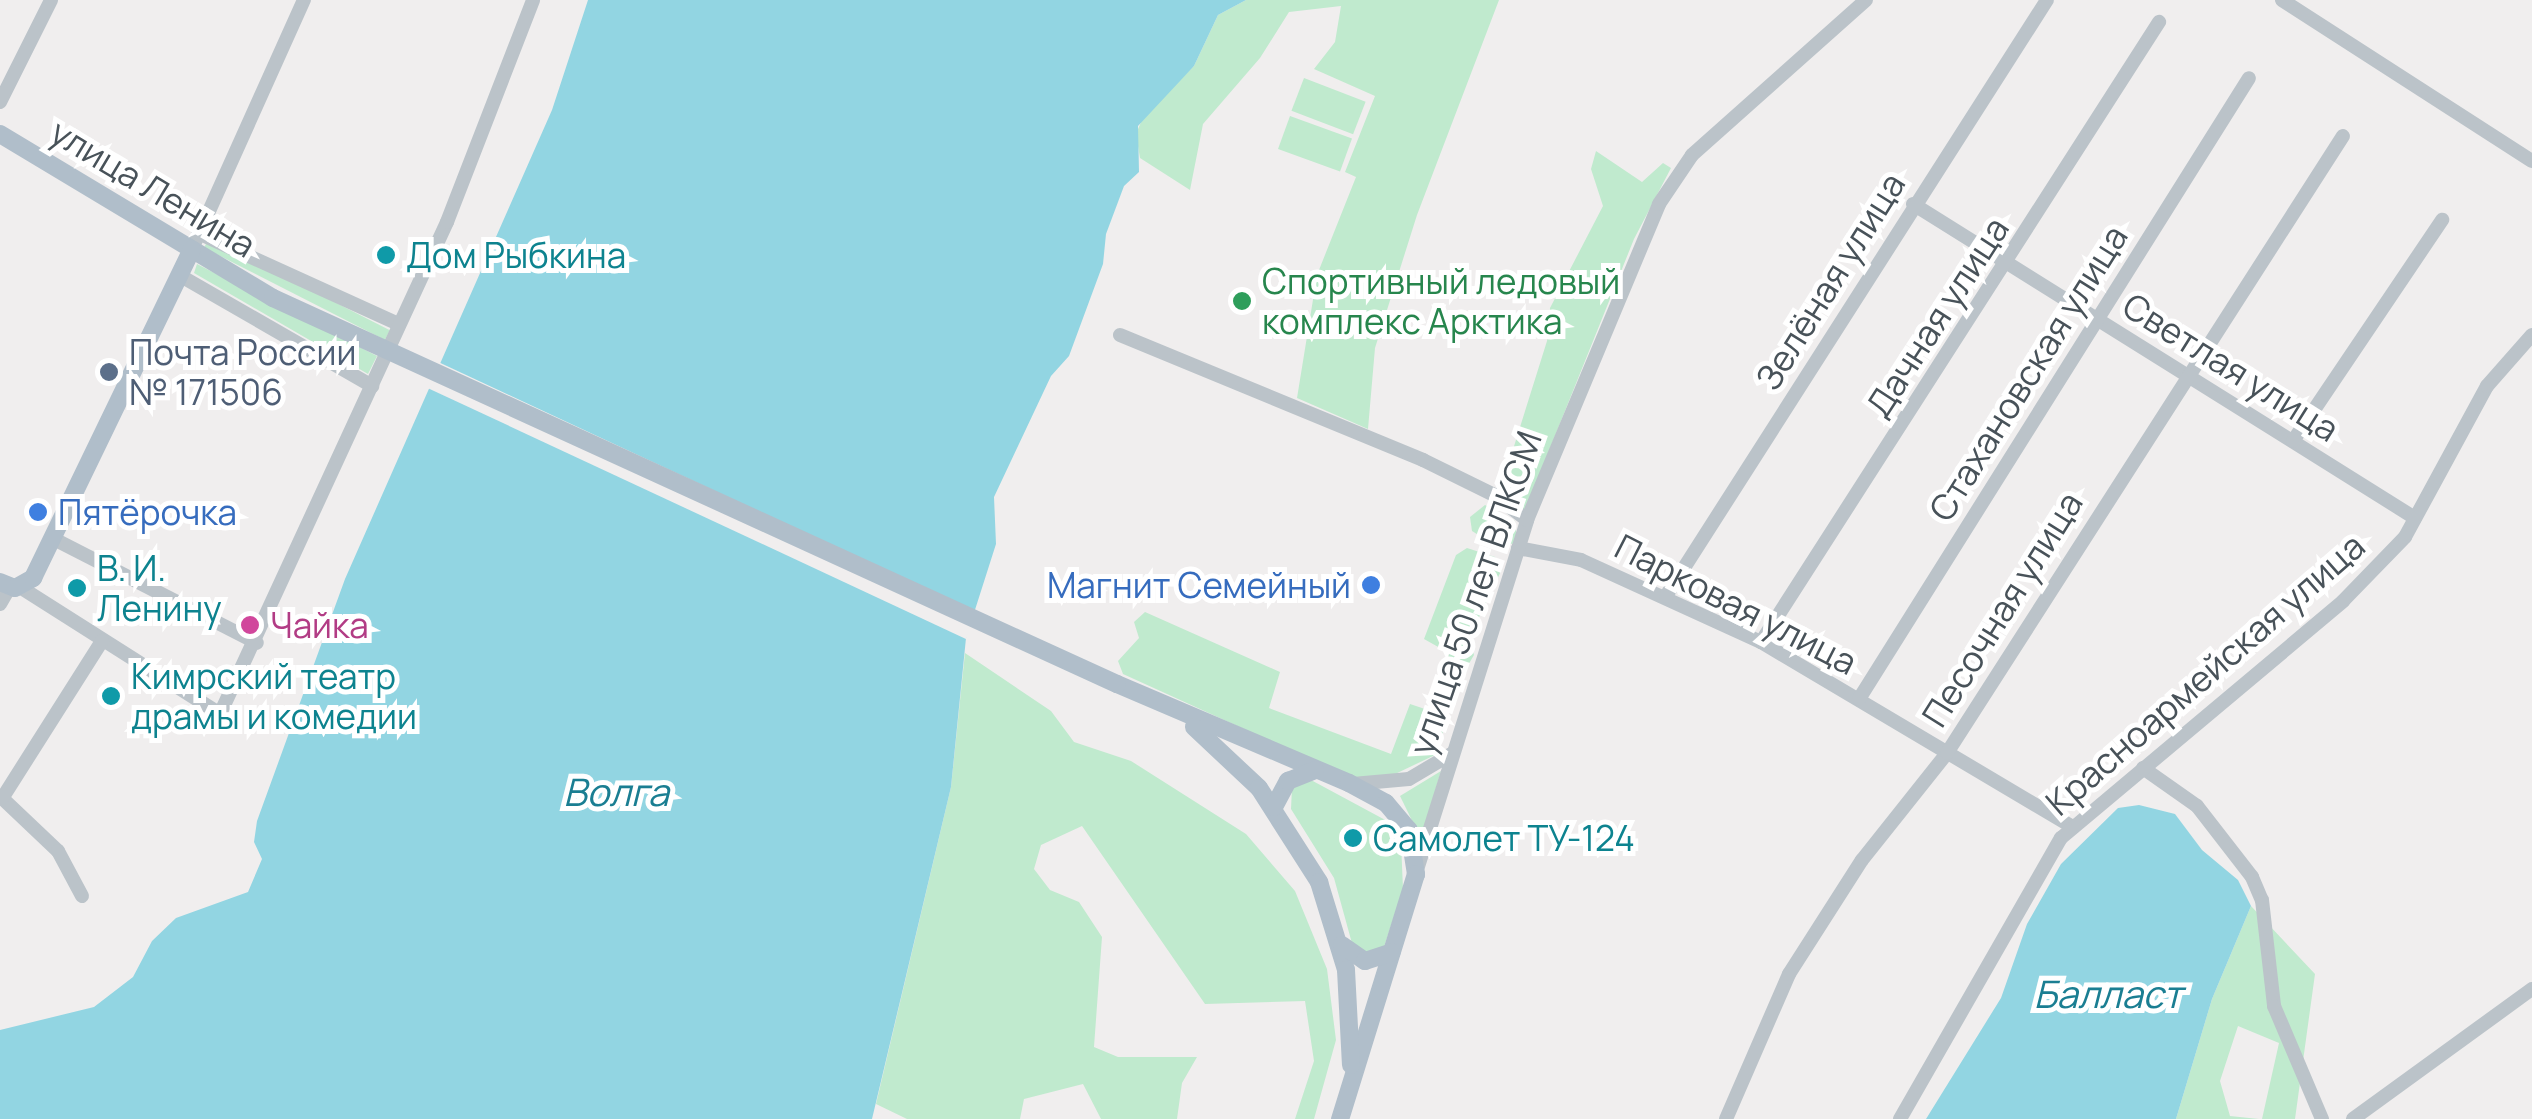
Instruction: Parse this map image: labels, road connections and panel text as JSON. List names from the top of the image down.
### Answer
{
  "streets": {
    "main road": ["улица Ленина", "улица 50 лет ВЛКСМ"],
    "street": [
      "Зелёная улица",
      "Дачная улица",
      "Светлая улица",
      "Стахановская улица",
      "Парковая улица",
      "Песочная улица",
      "Красноармейская улица"
    ]
  },
  "crossings": [
    ["Зелёная улица", "Светлая улица"],
    ["Зелёная улица", "Парковая улица"],
    ["Дачная улица", "Светлая улица"],
    ["Дачная улица", "Парковая улица"],
    ["Светлая улица", "Стахановская улица"],
    ["Светлая улица", "Песочная улица"],
    ["Светлая улица", "Красноармейская улица"],
    ["Стахановская улица", "Парковая улица"],
    ["улица 50 лет ВЛКСМ", "Парковая улица"],
    ["Парковая улица", "Песочная улица"],
    ["Парковая улица", "Красноармейская улица"]
  ],
  "water": ["Волга", "Балласт"],
  "places": [
    "Дом Рыбкина",
    "Спортивный ледовый комплекс Арктика",
    "Почта России № 171506",
    "Пятёрочка",
    "Магнит Семейный",
    "В. И. Ленину",
    "Чайка",
    "Кимрский театр драмы и комедии",
    "Самолет ТУ-124"
  ]
}
